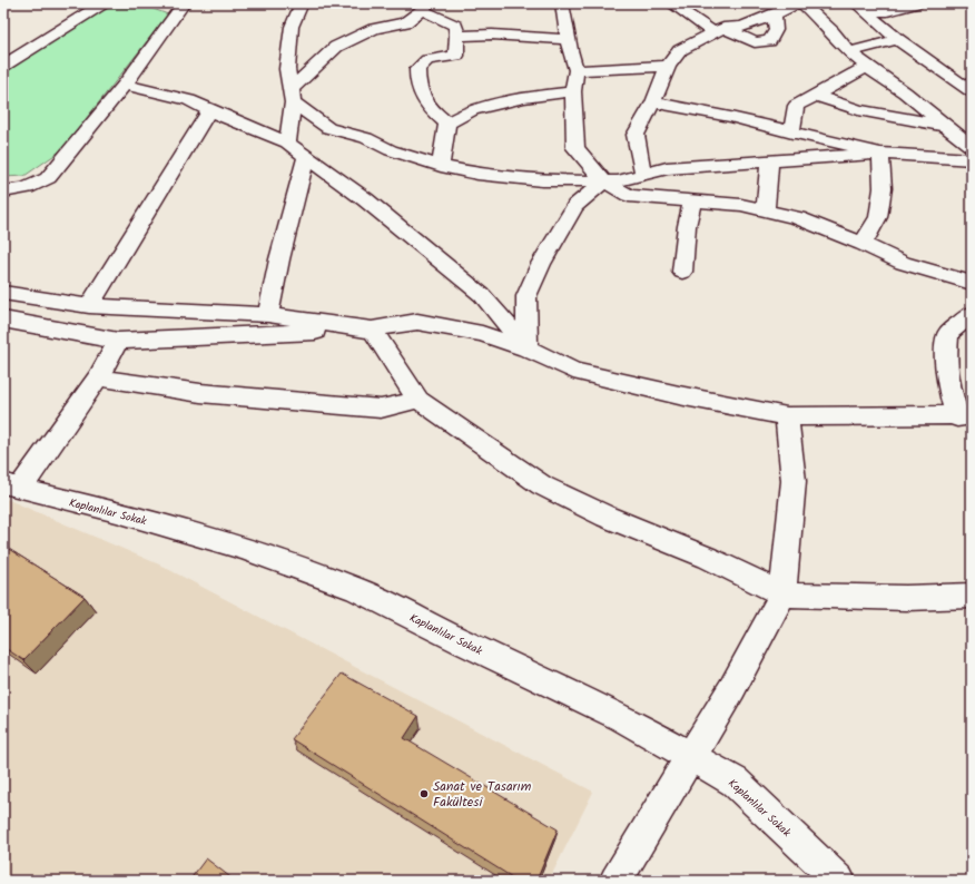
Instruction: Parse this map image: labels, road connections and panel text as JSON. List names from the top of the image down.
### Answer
{
  "streets": {
    "street": ["Kaplanlılar Sokak"]
  },
  "places": ["Sanat ve Tasarım Fakültesi"]
}
